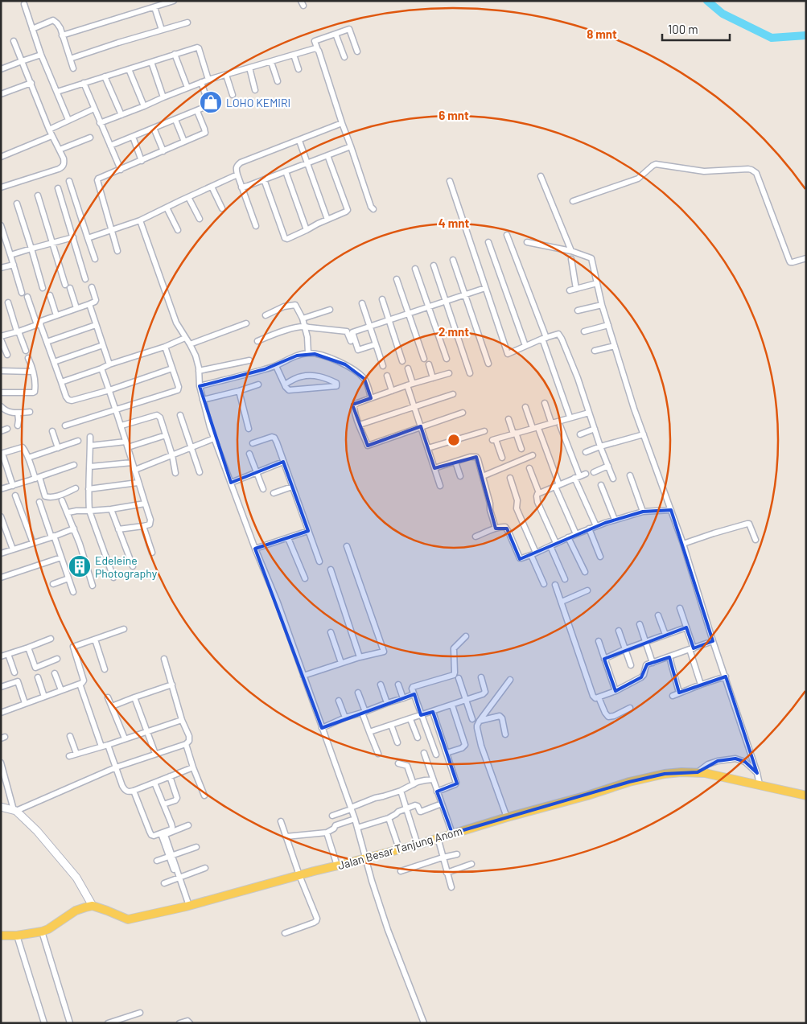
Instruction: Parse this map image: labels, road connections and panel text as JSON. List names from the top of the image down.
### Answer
{
  "streets": {
    "main road": ["Jalan Besar Tanjung Anom"]
  },
  "places": {
    "shop": ["LOHO KEMIRI"],
    "building": ["Edeleine Photography"]
  },
  "scale_bar": "100 m",
  "rings": [
    "8 mnt",
    "6 mnt",
    "4 mnt",
    "2 mnt"
  ]
}
